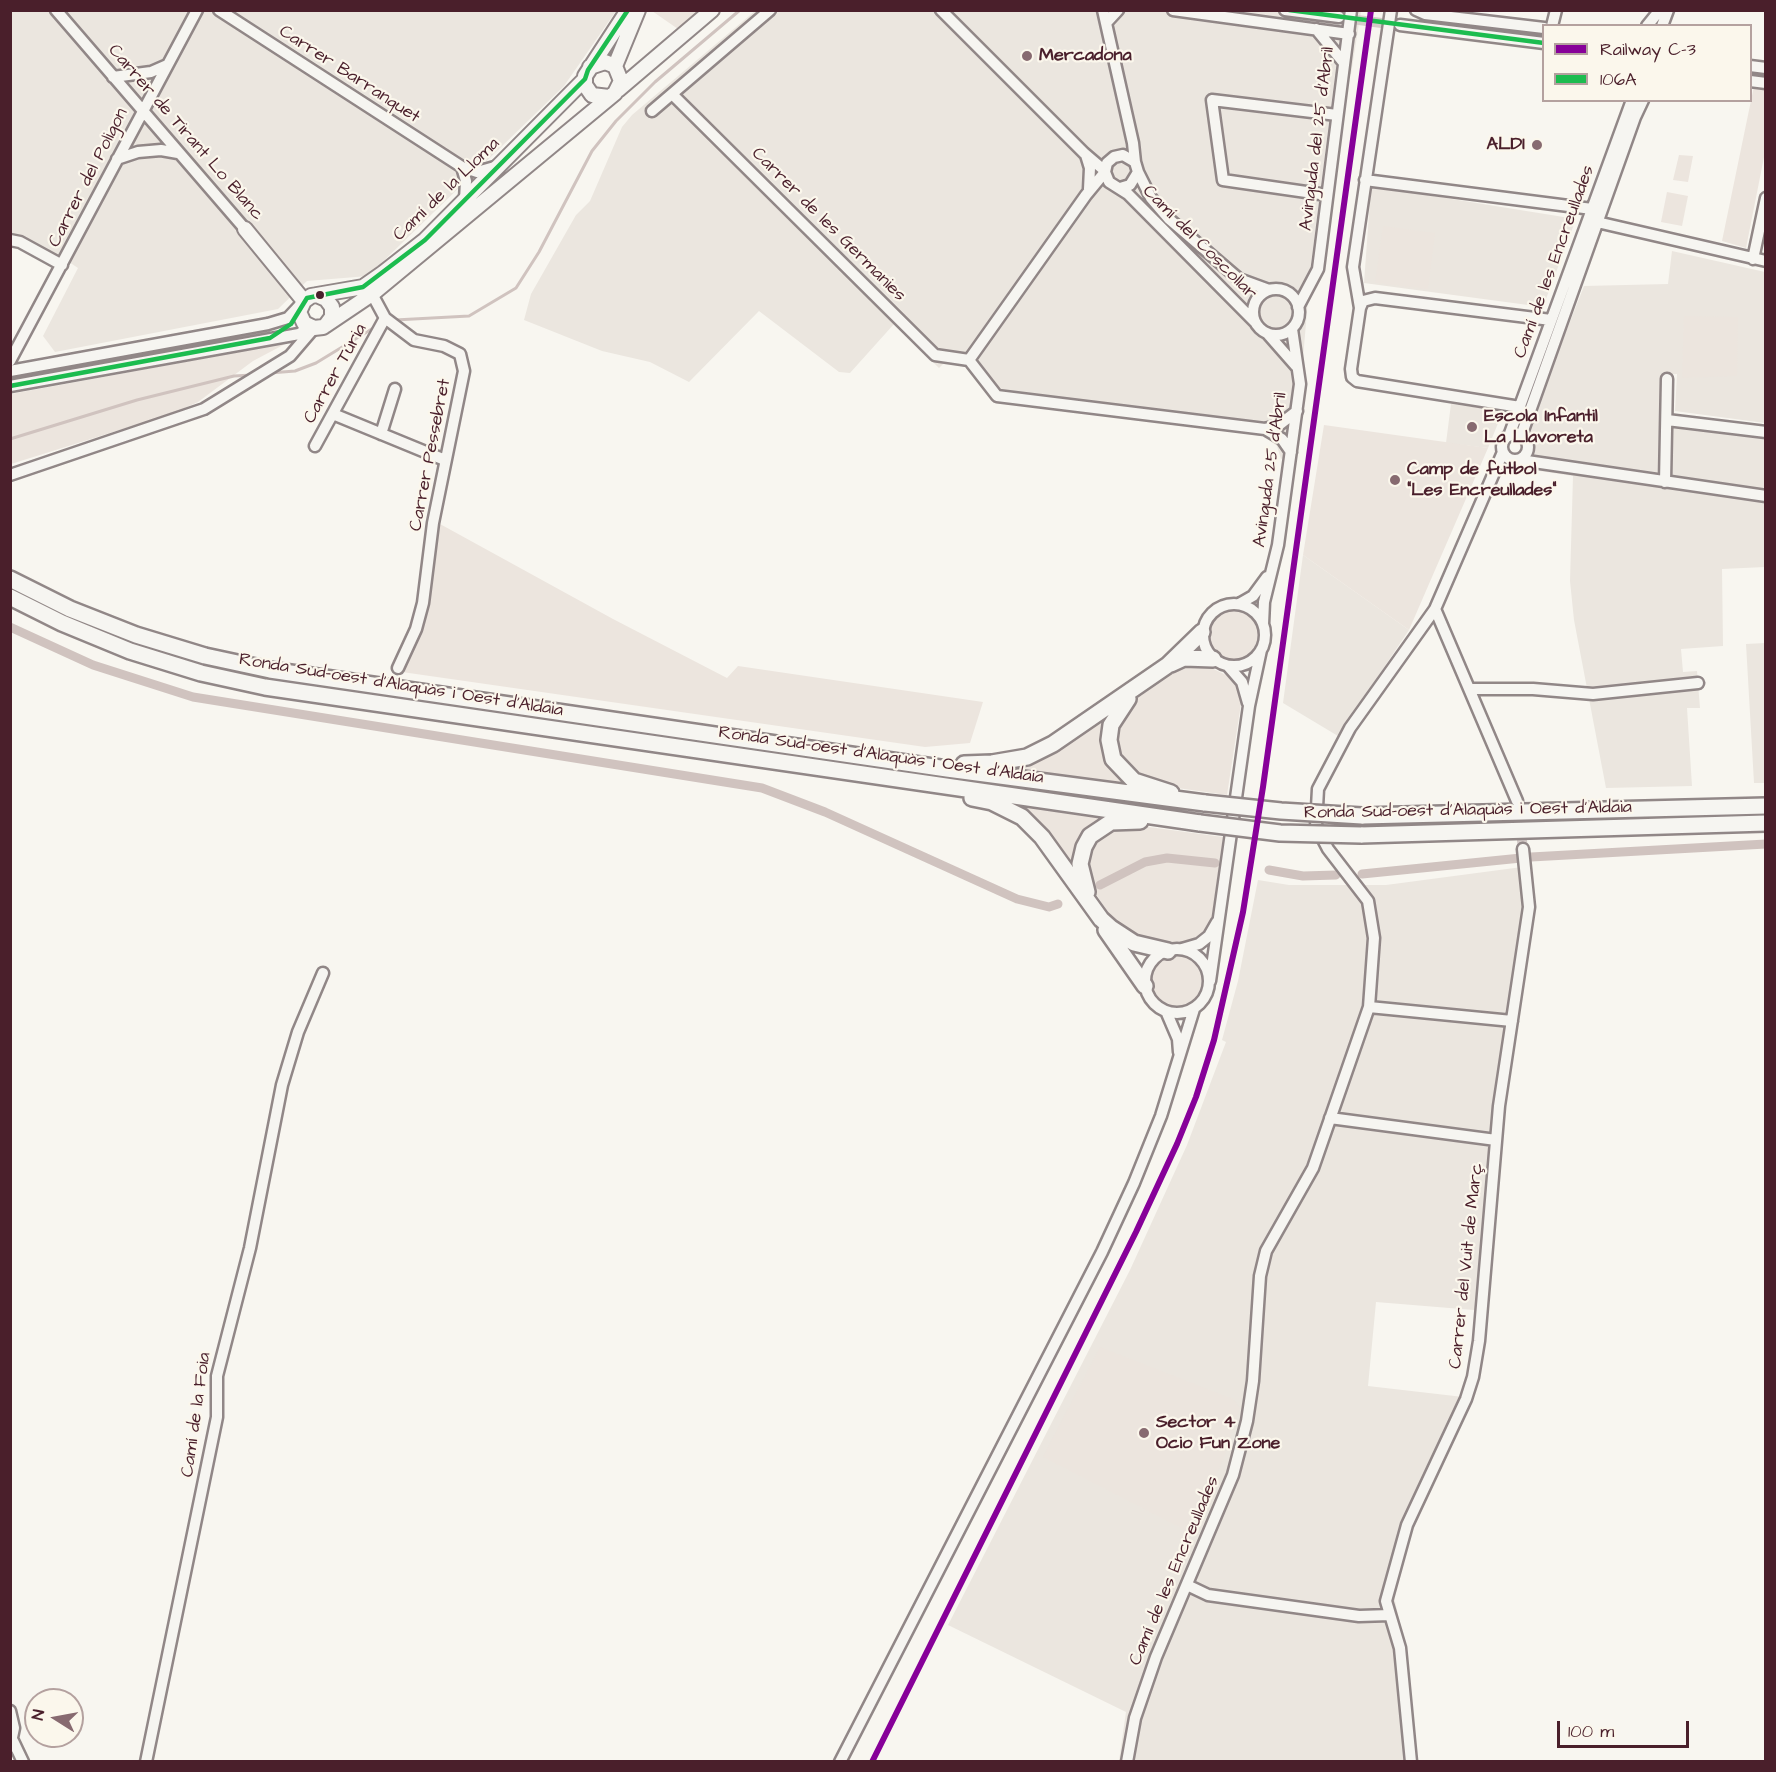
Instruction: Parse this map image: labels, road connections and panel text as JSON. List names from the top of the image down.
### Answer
{
  "streets": {
    "main road": ["Ronda Sud-oest d'Alaquàs i Oest d'Aldaia"],
    "street": [
      "Carrer Barranquet",
      "Carrer de Tirant Lo Blanc",
      "Avinguda del 25 d'Abril",
      "Carrer del Poligon",
      "Camí de la Lloma",
      "Carrer de les Germanies",
      "Camí del Coscollar",
      "Camí de les Encreullades",
      "Carrer Túria",
      "Carrer Pessebret",
      "Avinguda 25 d'Abril",
      "Carrer del Vuit de Març",
      "Camí de la Foia"
    ]
  },
  "crossings": [
    ["Carrer de Tirant Lo Blanc", "Carrer del Poligon"],
    ["Carrer de Tirant Lo Blanc", "Camí de la Lloma"],
    ["Avinguda del 25 d'Abril", "Camí del Coscollar"],
    ["Avinguda del 25 d'Abril", "Avinguda 25 d'Abril"],
    ["Camí de la Lloma", "Carrer Pessebret"],
    ["Camí del Coscollar", "Avinguda 25 d'Abril"],
    ["Carrer Túria", "Carrer Pessebret"]
  ],
  "places": [
    "Mercadona",
    "ALDI",
    "Escola Infantil La Llavoreta",
    "Camp de futbol \"Les Encreullades\"",
    "Sector 4 Ocio Fun Zone"
  ],
  "lines": ["rail line C-3", "transit line 106A"],
  "legend": ["Railway C-3", "106A"],
  "scale_bar": "100 m",
  "north": "left"
}
